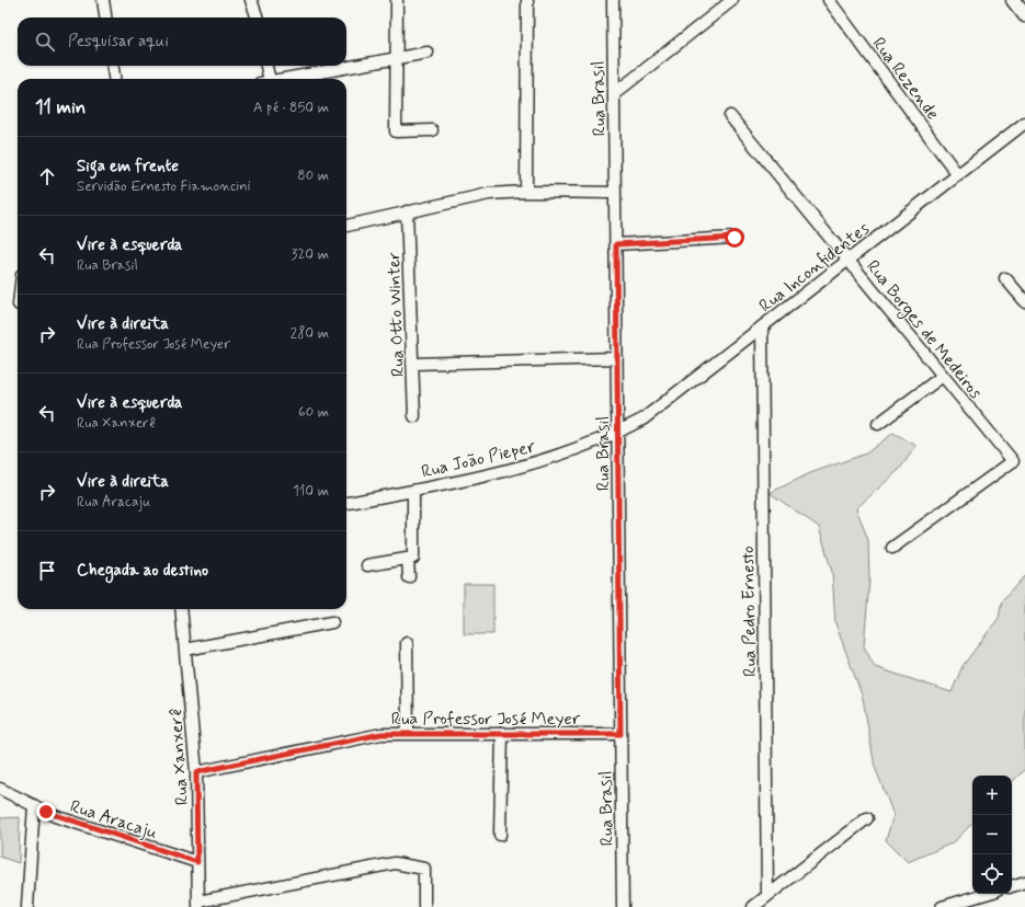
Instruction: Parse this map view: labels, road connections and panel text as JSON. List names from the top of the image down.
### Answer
{
  "streets": {
    "street": [
      "Rua Rezende",
      "Rua Brasil",
      "Rua Inconfidentes",
      "Rua Otto Winter",
      "Rua Borges de Medeiros",
      "Rua João Pieper",
      "Rua Pedro Ernesto",
      "Rua Professor José Meyer",
      "Rua Xanxerê",
      "Rua Aracaju"
    ]
  },
  "crossings": [
    ["Rua Rezende", "Rua Inconfidentes"],
    ["Rua Brasil", "Rua Inconfidentes"],
    ["Rua Brasil", "Rua João Pieper"],
    ["Rua Brasil", "Rua Professor José Meyer"],
    ["Rua Inconfidentes", "Rua Borges de Medeiros"],
    ["Rua Inconfidentes", "Rua João Pieper"],
    ["Rua Inconfidentes", "Rua Pedro Ernesto"],
    ["Rua Professor José Meyer", "Rua Xanxerê"],
    ["Rua Xanxerê", "Rua Aracaju"]
  ],
  "page": {
    "search": "Pesquisar aqui",
    "heading": ["11 min", "A pé · 850 m"],
    "list": [
      ["Siga em frente", "Servidão Ernesto Fiamoncini", "80 m"],
      ["Vire à esquerda", "Rua Brasil", "320 m"],
      ["Vire à direita", "Rua Professor José Meyer", "280 m"],
      ["Vire à esquerda", "Rua Xanxerê", "60 m"],
      ["Vire à direita", "Rua Aracaju", "110 m"],
      "Chegada ao destino"
    ],
    "map_buttons": ["+", "−"]
  }
}
